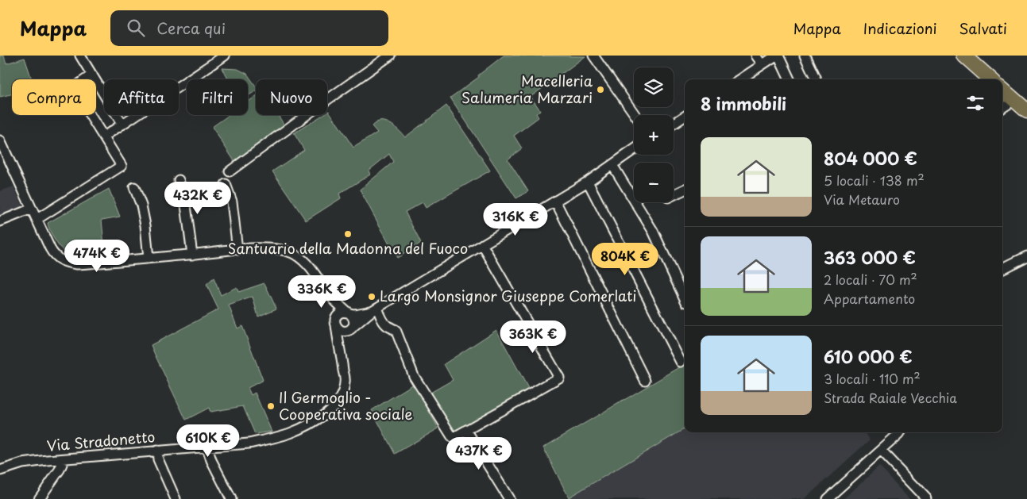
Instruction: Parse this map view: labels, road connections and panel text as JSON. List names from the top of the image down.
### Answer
{
  "streets": {
    "street": ["Via Stradonetto"]
  },
  "places": [
    "Macelleria Salumeria Marzari",
    "Santuario della Madonna del Fuoco",
    "Largo Monsignor Giuseppe Comerlati",
    "Il Germoglio - Cooperativa sociale"
  ],
  "page": {
    "header": "Mappa",
    "search": "Cerca qui",
    "nav": ["Mappa", "Indicazioni", "Salvati"],
    "map_buttons": ["+", "−"],
    "chip": [
      "Compra",
      "Affitta",
      "Filtri",
      "Nuovo"
    ],
    "heading": "8 immobili",
    "list": [
      {
        "name": "804 000 €",
        "note": "5 locali · 138 m² · Via Metauro"
      },
      {
        "name": "363 000 €",
        "note": "2 locali · 70 m² · Appartamento"
      },
      {
        "name": "610 000 €",
        "note": "3 locali · 110 m² · Strada Raiale Vecchia"
      }
    ],
    "price": [
      "432K €",
      "316K €",
      "474K €",
      "804K €",
      "336K €",
      "363K €",
      "610K €",
      "437K €"
    ]
  }
}
